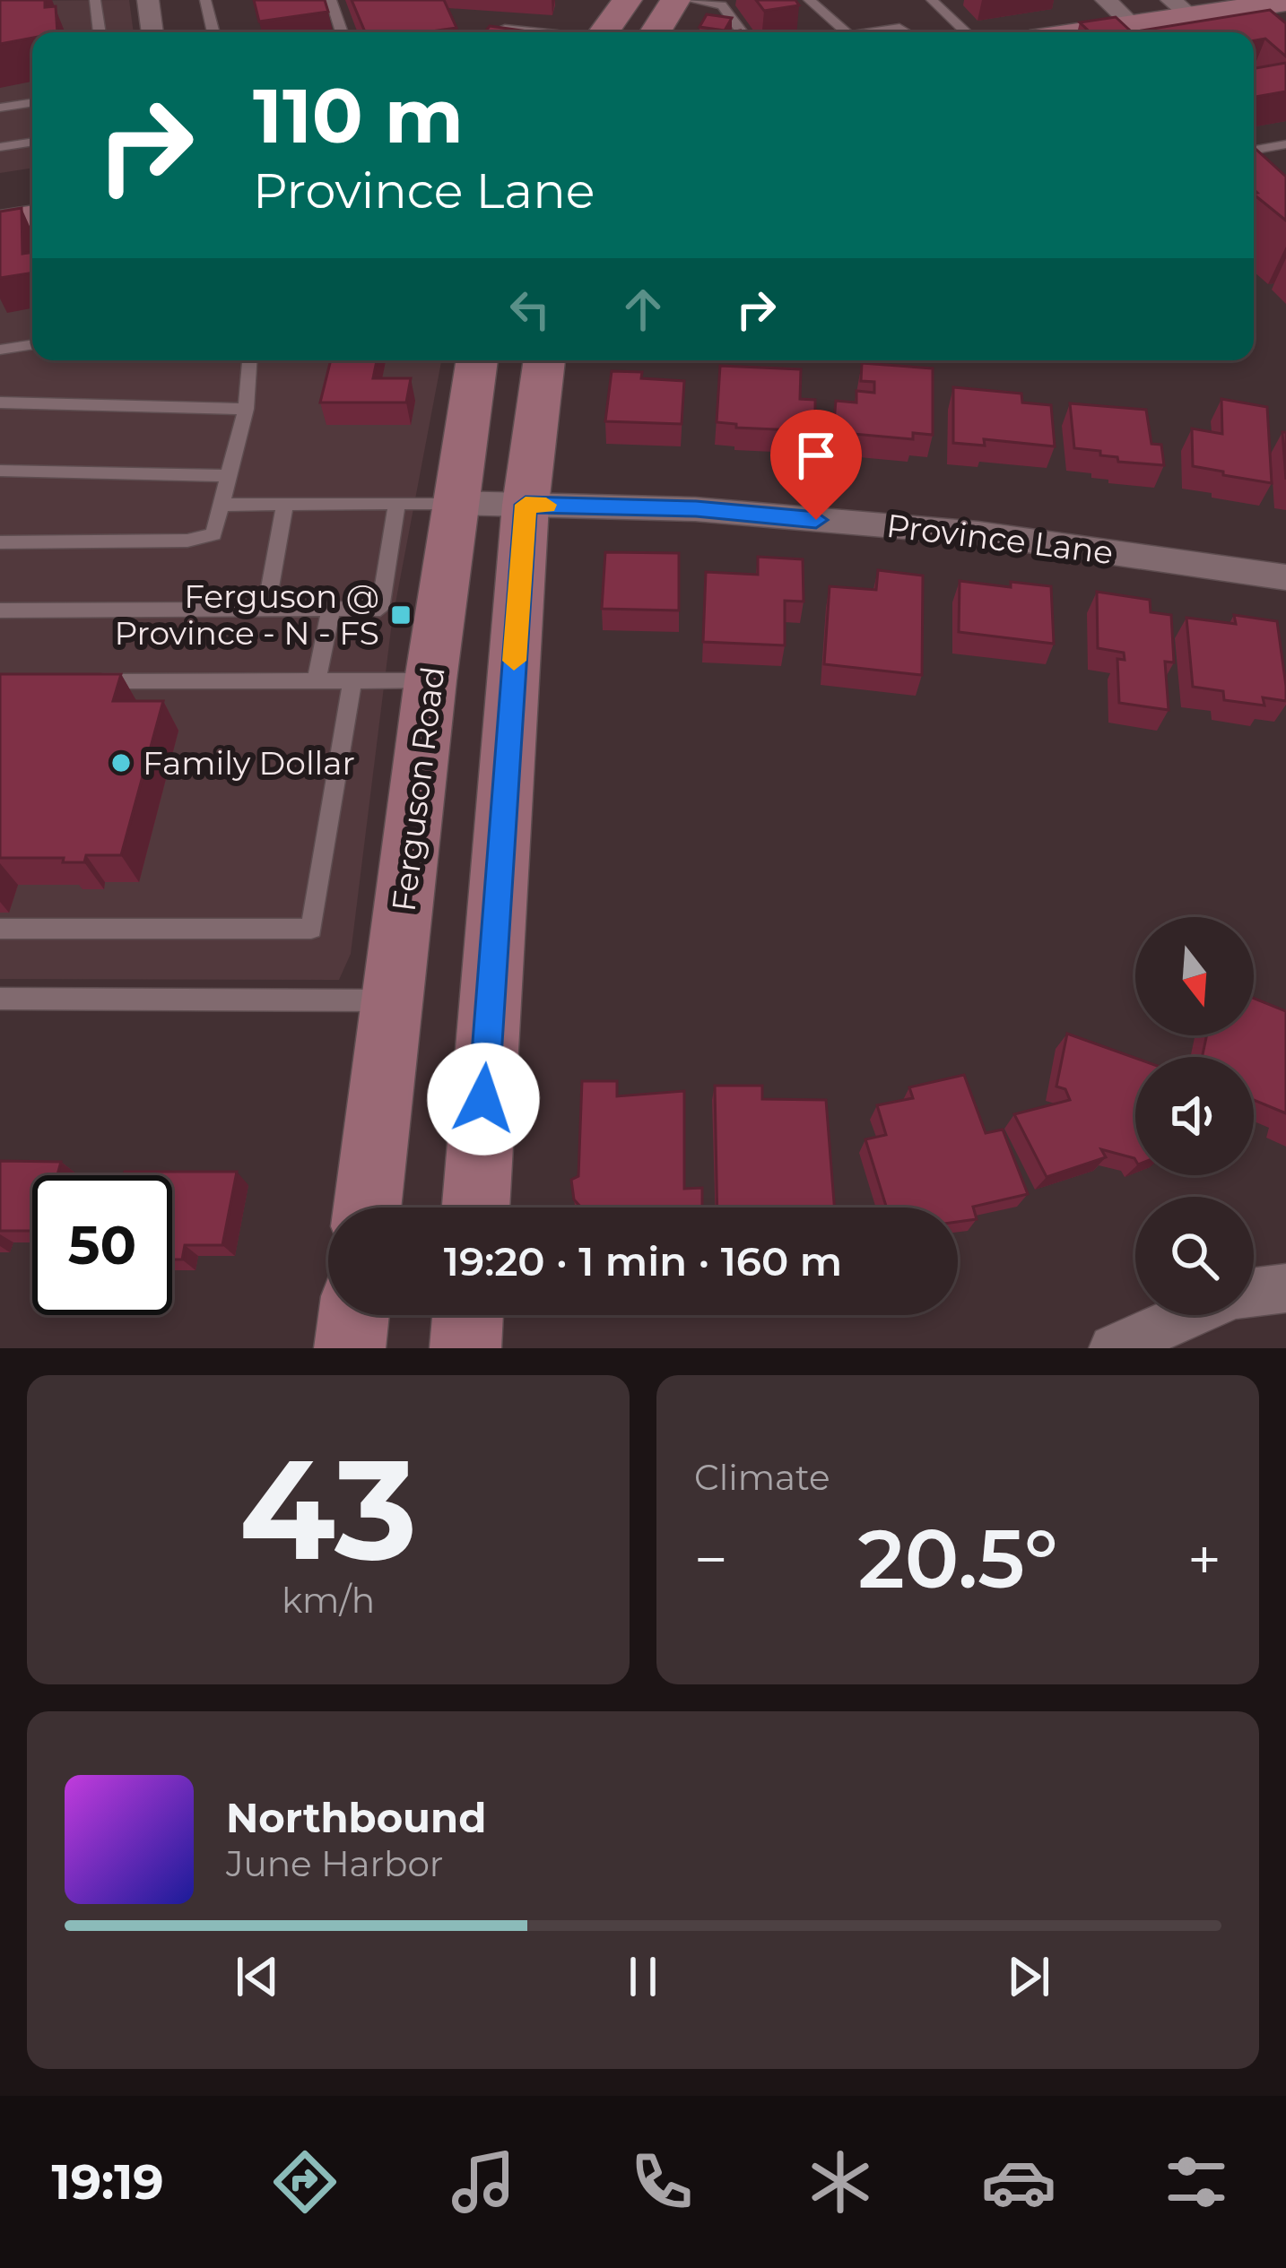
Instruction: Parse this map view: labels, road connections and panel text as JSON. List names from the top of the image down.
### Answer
{
  "streets": {
    "main road": ["Ferguson Road"],
    "street": ["Province Lane"]
  },
  "crossings": [
    ["Province Lane", "Ferguson Road"]
  ],
  "places": {
    "transit": ["Ferguson @ Province - N - FS"],
    "other": ["Family Dollar"]
  },
  "north": "bottom",
  "page": {
    "turn": ["110 m", "Province Lane"],
    "limit": "50",
    "trip": "19:20 · 1 min · 160 m",
    "tile": [
      ["43", "km/h"],
      "Climate"
    ],
    "heat": ["−", "20.5°", "+"],
    "song": ["Northbound", "June Harbor"],
    "tabs": "19:19"
  }
}
